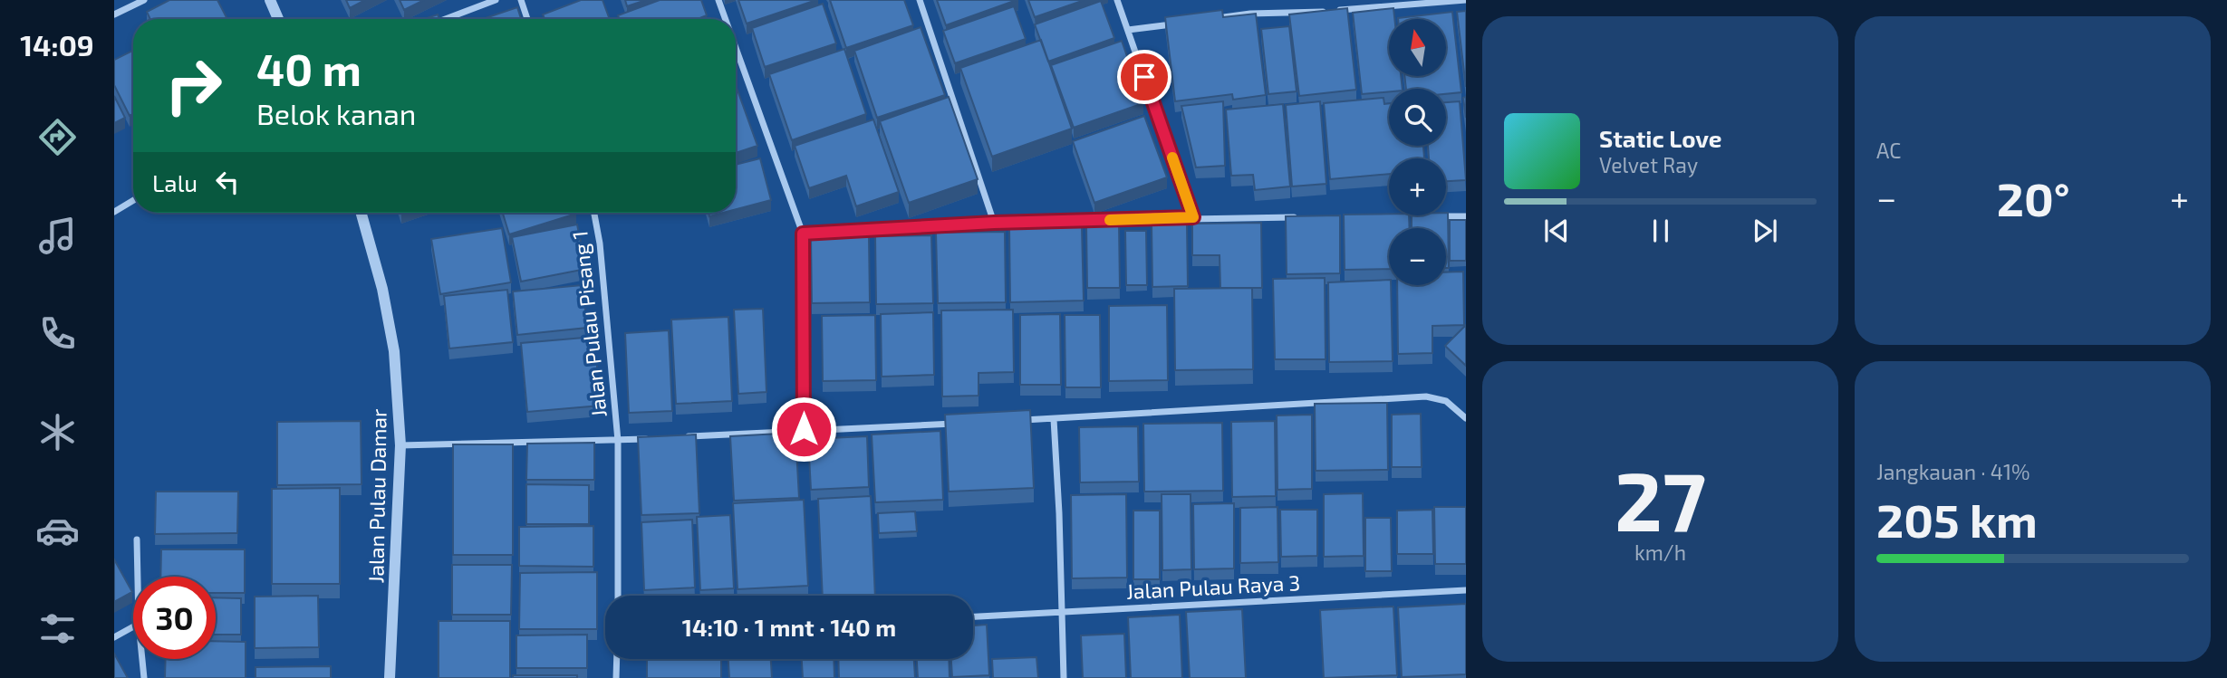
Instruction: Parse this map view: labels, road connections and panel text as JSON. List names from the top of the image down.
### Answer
{
  "streets": {
    "street": ["Jalan Pulau Pisang 1", "Jalan Pulau Damar", "Jalan Pulau Raya 3"]
  },
  "north": "top",
  "page": {
    "tabs": "14:09",
    "tile": [
      "AC",
      ["27", "km/h"],
      ["Jangkauan · 41%", "205 km"]
    ],
    "map_buttons": ["+", "−"],
    "turn": ["40 m", "Belok kanan"],
    "song": ["Static Love", "Velvet Ray"],
    "then": "Lalu",
    "heat": ["−", "20°", "+"],
    "limit": "30",
    "trip": "14:10 · 1 mnt · 140 m"
  }
}
